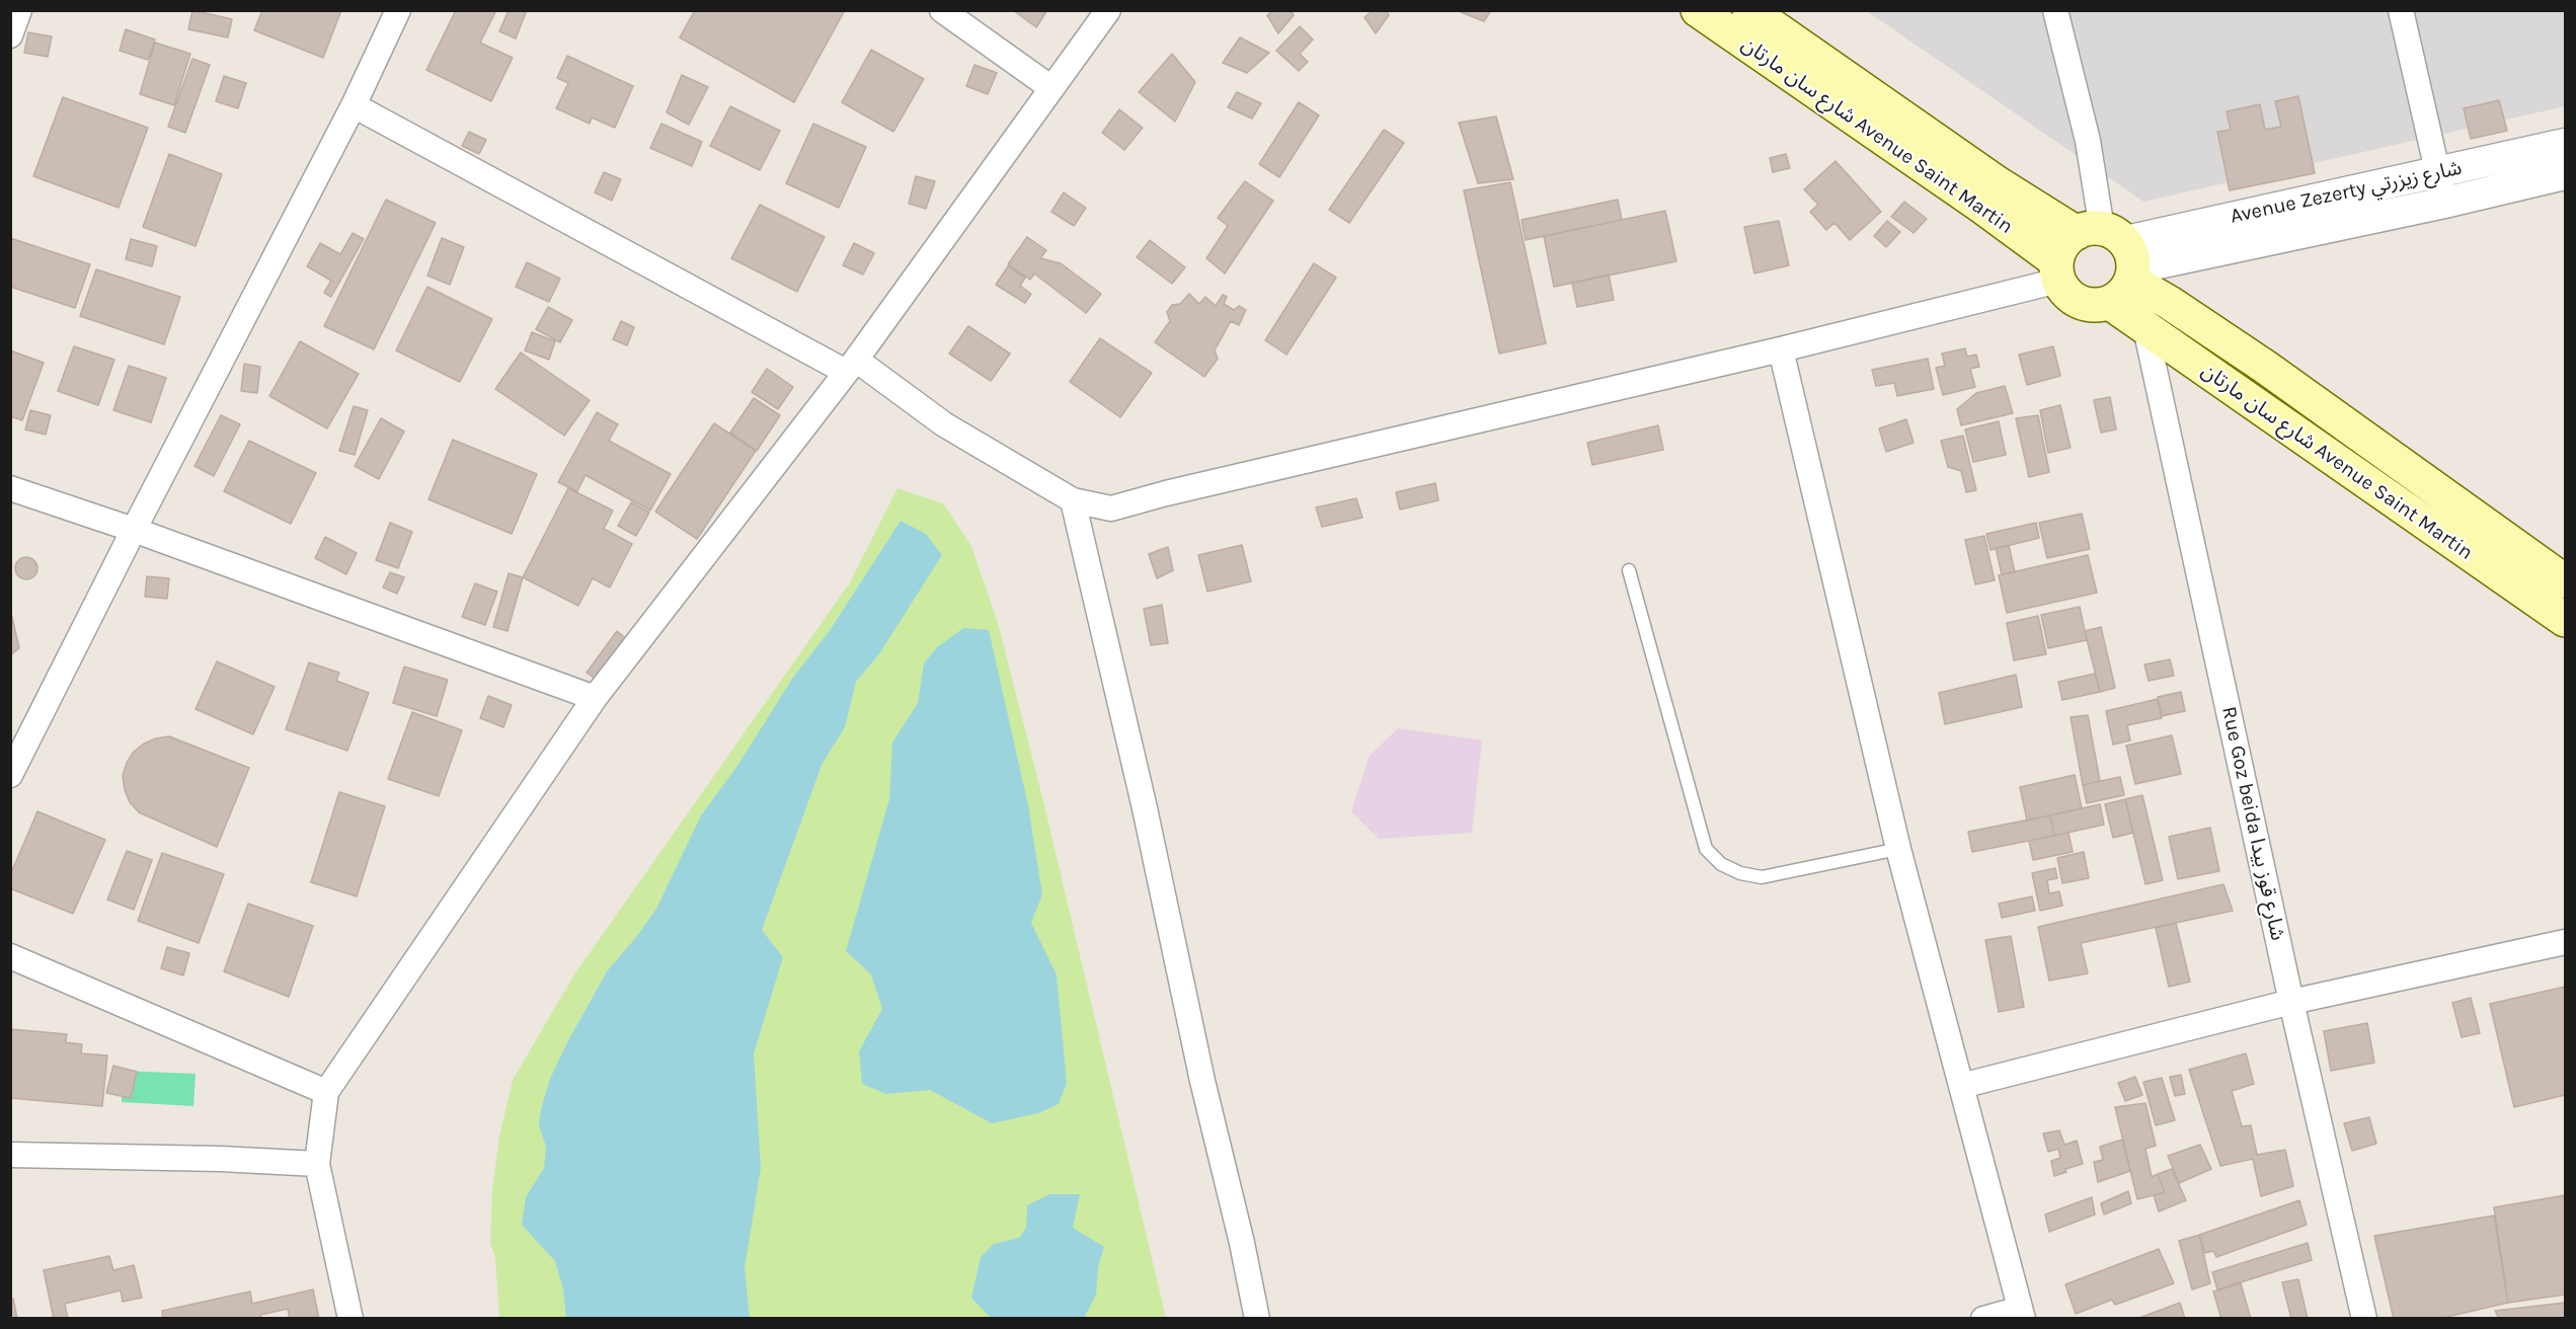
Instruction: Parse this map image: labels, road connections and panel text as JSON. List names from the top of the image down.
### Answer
{
  "streets": {
    "main road": ["شارع سان مارتان Avenue Saint Martin"],
    "street": ["Avenue Zezerty شارع زيزرتي", "Rue Goz beida شارع قوز بيدا"]
  },
  "crossings": [
    ["شارع سان مارتان Avenue Saint Martin", "Avenue Zezerty شارع زيزرتي"],
    ["شارع سان مارتان Avenue Saint Martin", "Rue Goz beida شارع قوز بيدا"]
  ]
}
